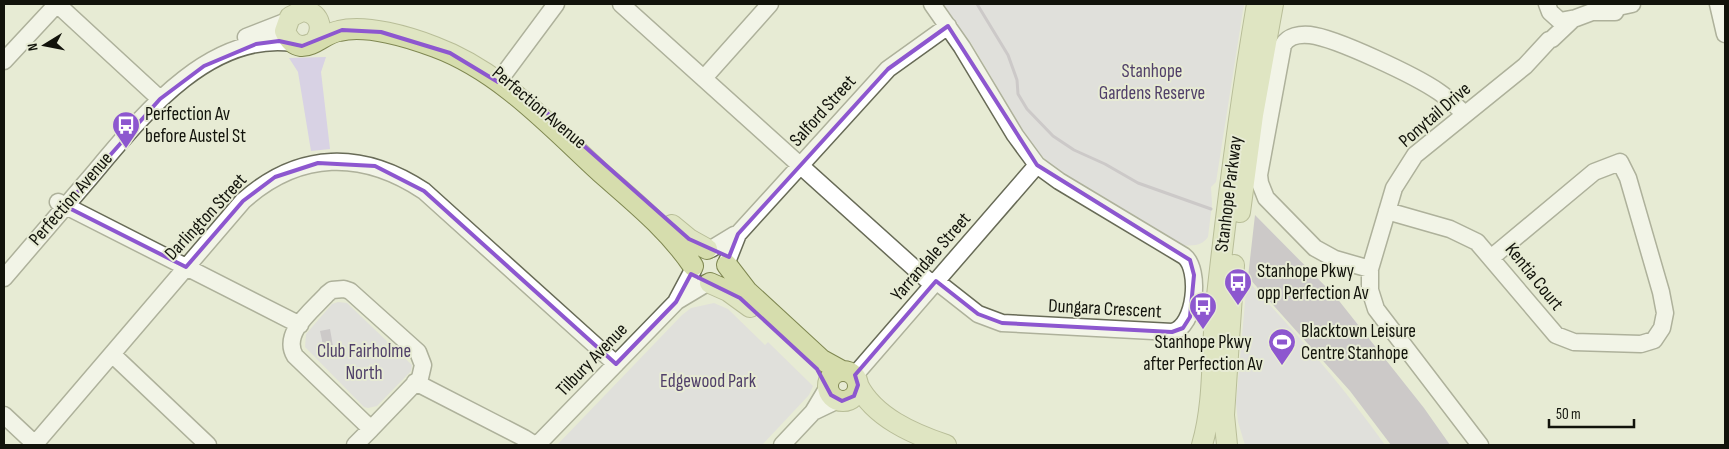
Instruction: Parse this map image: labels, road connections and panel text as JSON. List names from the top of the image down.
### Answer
{
  "streets": {
    "main road": ["Perfection Avenue", "Stanhope Parkway"],
    "street": [
      "Salford Street",
      "Ponytail Drive",
      "Darlington Street",
      "Yarrandale Street",
      "Kentia Court",
      "Dungara Crescent",
      "Tilbury Avenue"
    ]
  },
  "crossings": [
    ["Perfection Avenue", "Salford Street"],
    ["Perfection Avenue", "Yarrandale Street"],
    ["Perfection Avenue", "Tilbury Avenue"],
    ["Salford Street", "Dungara Crescent"],
    ["Salford Street", "Tilbury Avenue"],
    ["Ponytail Drive", "Kentia Court"],
    ["Darlington Street", "Tilbury Avenue"],
    ["Yarrandale Street", "Dungara Crescent"]
  ],
  "parks": ["Stanhope Gardens Reserve", "Club Fairholme North", "Edgewood Park"],
  "places": {
    "bus stop": ["Perfection Av before Austel St", "Stanhope Pkwy opp Perfection Av", "Stanhope Pkwy after Perfection Av"],
    "sports": ["Blacktown Leisure Centre Stanhope"]
  },
  "scale_bar": "50 m",
  "north": "left"
}
